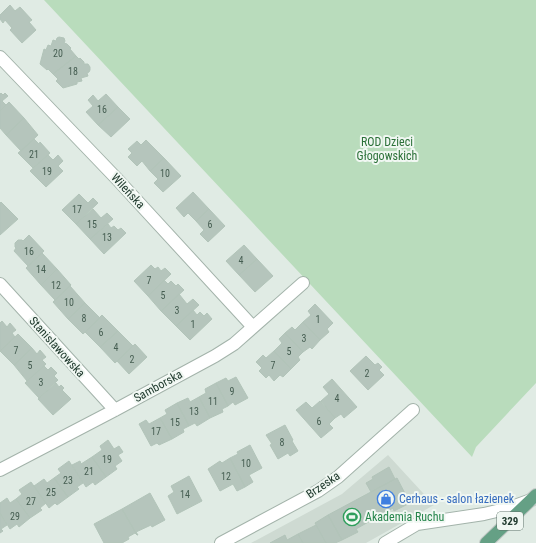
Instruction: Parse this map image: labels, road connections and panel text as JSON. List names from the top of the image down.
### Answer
{
  "streets": {
    "main road": ["329"],
    "street": [
      "Wileńska",
      "Stanisławowska",
      "Samborska",
      "Brzeska"
    ]
  },
  "crossings": [
    ["Wileńska", "Samborska"],
    ["Stanisławowska", "Samborska"]
  ],
  "parks": ["ROD Dzieci Głogowskich"],
  "places": {
    "shop": ["Cerhaus - salon łazienek"],
    "sports": ["Akademia Ruchu"]
  },
  "house_numbers": [
    "20",
    "18",
    "16",
    "21",
    "19",
    "10",
    "17",
    "15",
    "6",
    "13",
    "16",
    "4",
    "14",
    "7",
    "12",
    "5",
    "10",
    "3",
    "8",
    "1",
    "1",
    "6",
    "3",
    "4",
    "7",
    "5",
    "2",
    "5",
    "7",
    "2",
    "3",
    "9",
    "4",
    "11",
    "13",
    "6",
    "15",
    "17",
    "8",
    "19",
    "10",
    "21",
    "12",
    "23",
    "25",
    "14",
    "27",
    "29"
  ]
}
